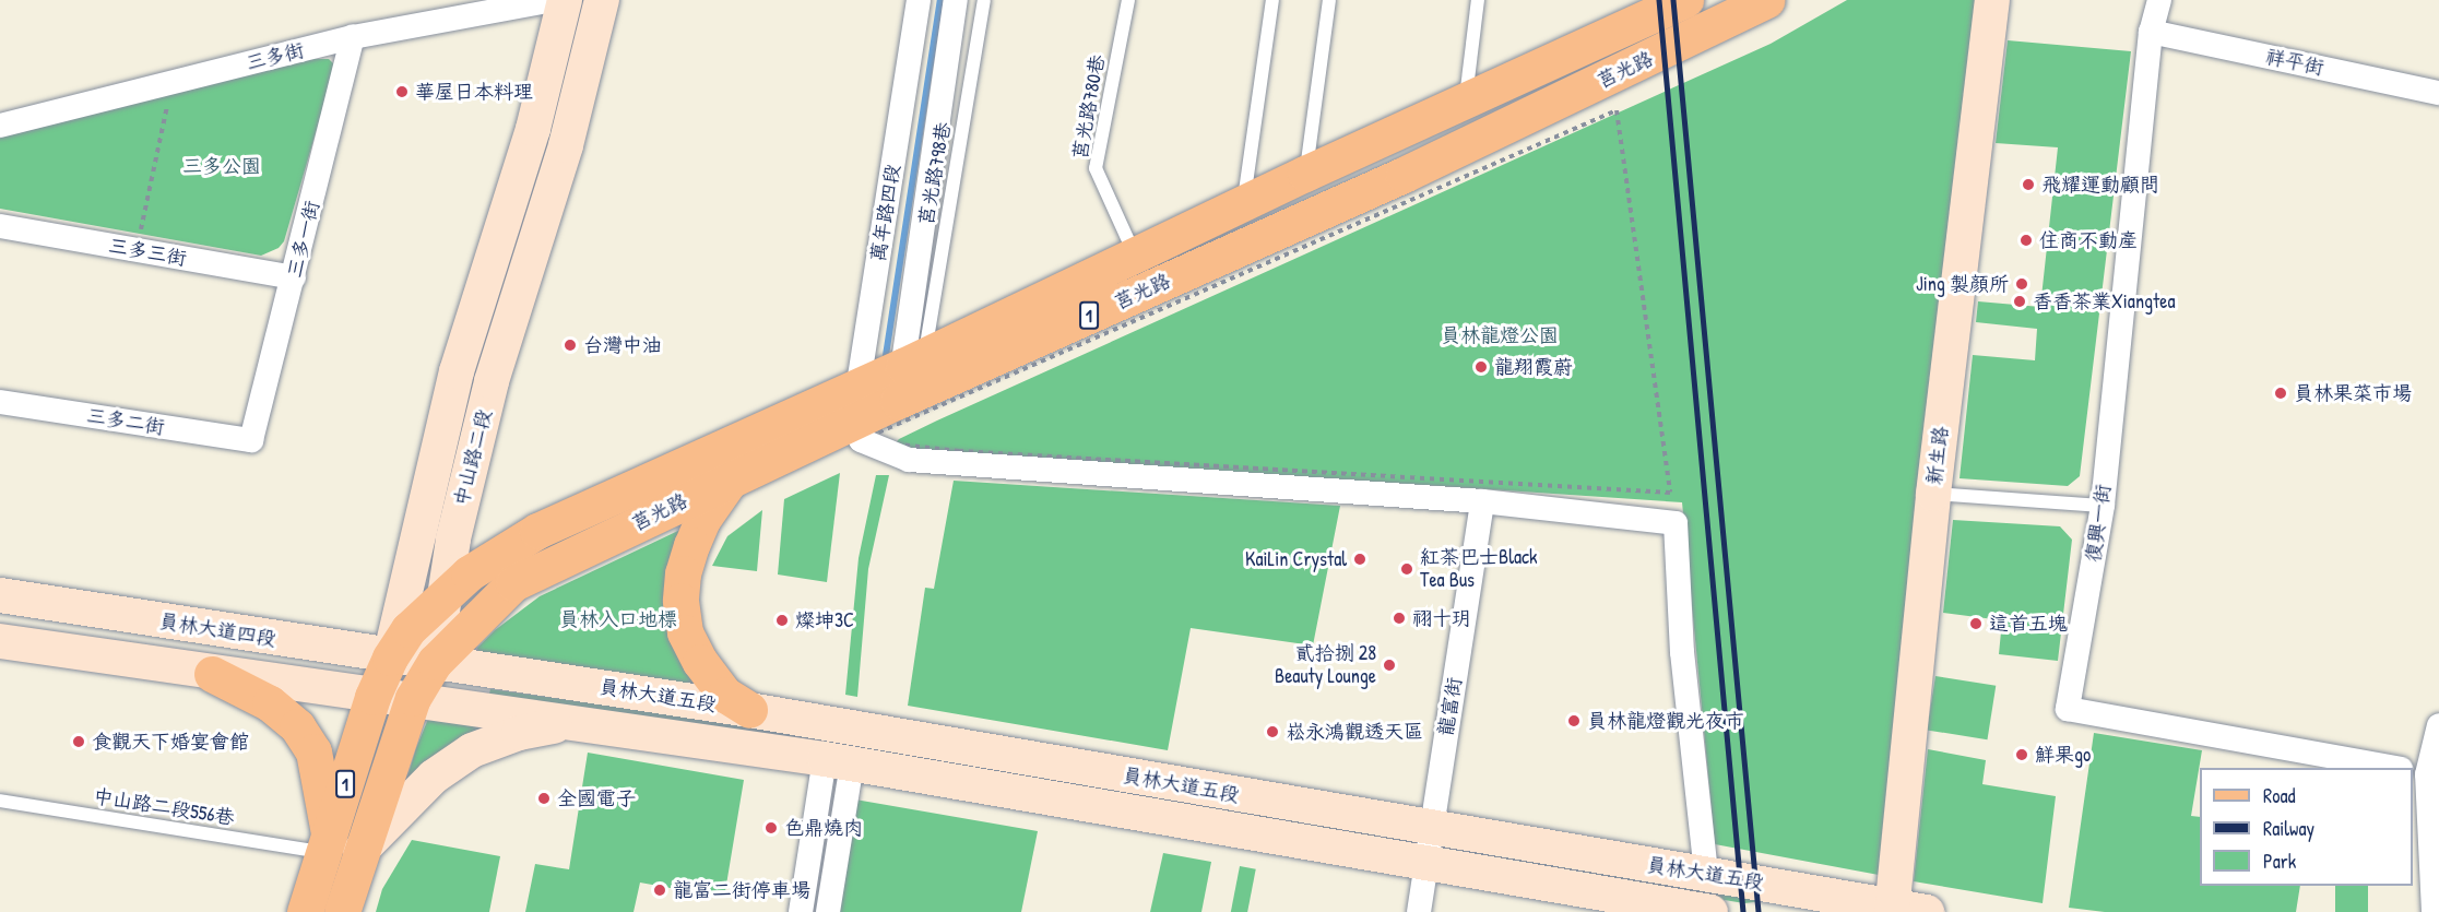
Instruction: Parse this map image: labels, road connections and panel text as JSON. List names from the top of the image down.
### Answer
{
  "streets": {
    "main road": [
      "莒光路",
      "1",
      "新生路",
      "中山路二段",
      "員林大道四段",
      "員林大道五段"
    ],
    "street": [
      "三多街",
      "祥平街",
      "萬年路四段",
      "三多一街",
      "三多三街",
      "三多二街",
      "復興一街",
      "龍富街"
    ],
    "lane": ["莒光路780巷", "莒光路798巷", "中山路二段556巷"]
  },
  "crossings": [
    ["三多街", "三多一街"],
    ["祥平街", "復興一街"],
    ["莒光路", "莒光路780巷"],
    ["莒光路", "莒光路798巷"],
    ["莒光路", "萬年路四段"],
    ["莒光路", "中山路二段"],
    ["莒光路", "員林大道四段"],
    ["莒光路", "員林大道五段"],
    ["莒光路798巷", "萬年路四段"],
    ["三多一街", "三多三街"],
    ["三多一街", "三多二街"],
    ["新生路", "員林大道五段"],
    ["中山路二段", "員林大道四段"],
    ["中山路二段", "員林大道五段"],
    ["中山路二段", "中山路二段556巷"],
    ["員林大道四段", "員林大道五段"],
    ["員林大道五段", "龍富街"]
  ],
  "parks": ["三多公園", "員林龍燈公園", "員林入口地標"],
  "places": [
    "華屋日本料理",
    "飛耀運動顧問",
    "住商不動產",
    "Jing 製顏所",
    "香香茶業Xiangtea",
    "台灣中油",
    "龍翔霞蔚",
    "員林果菜市場",
    "KaiLin Crystal",
    "紅茶巴士Black Tea Bus",
    "祤十玥",
    "燦坤3C",
    "這首五塊",
    "貳拾捌 28 Beauty Lounge",
    "員林龍燈觀光夜市",
    "崧永鴻觀透天區",
    "食觀天下婚宴會館",
    "鮮果go",
    "全國電子",
    "色鼎燒肉",
    "龍富二街停車場"
  ],
  "legend": ["Road", "Railway", "Park"]
}
